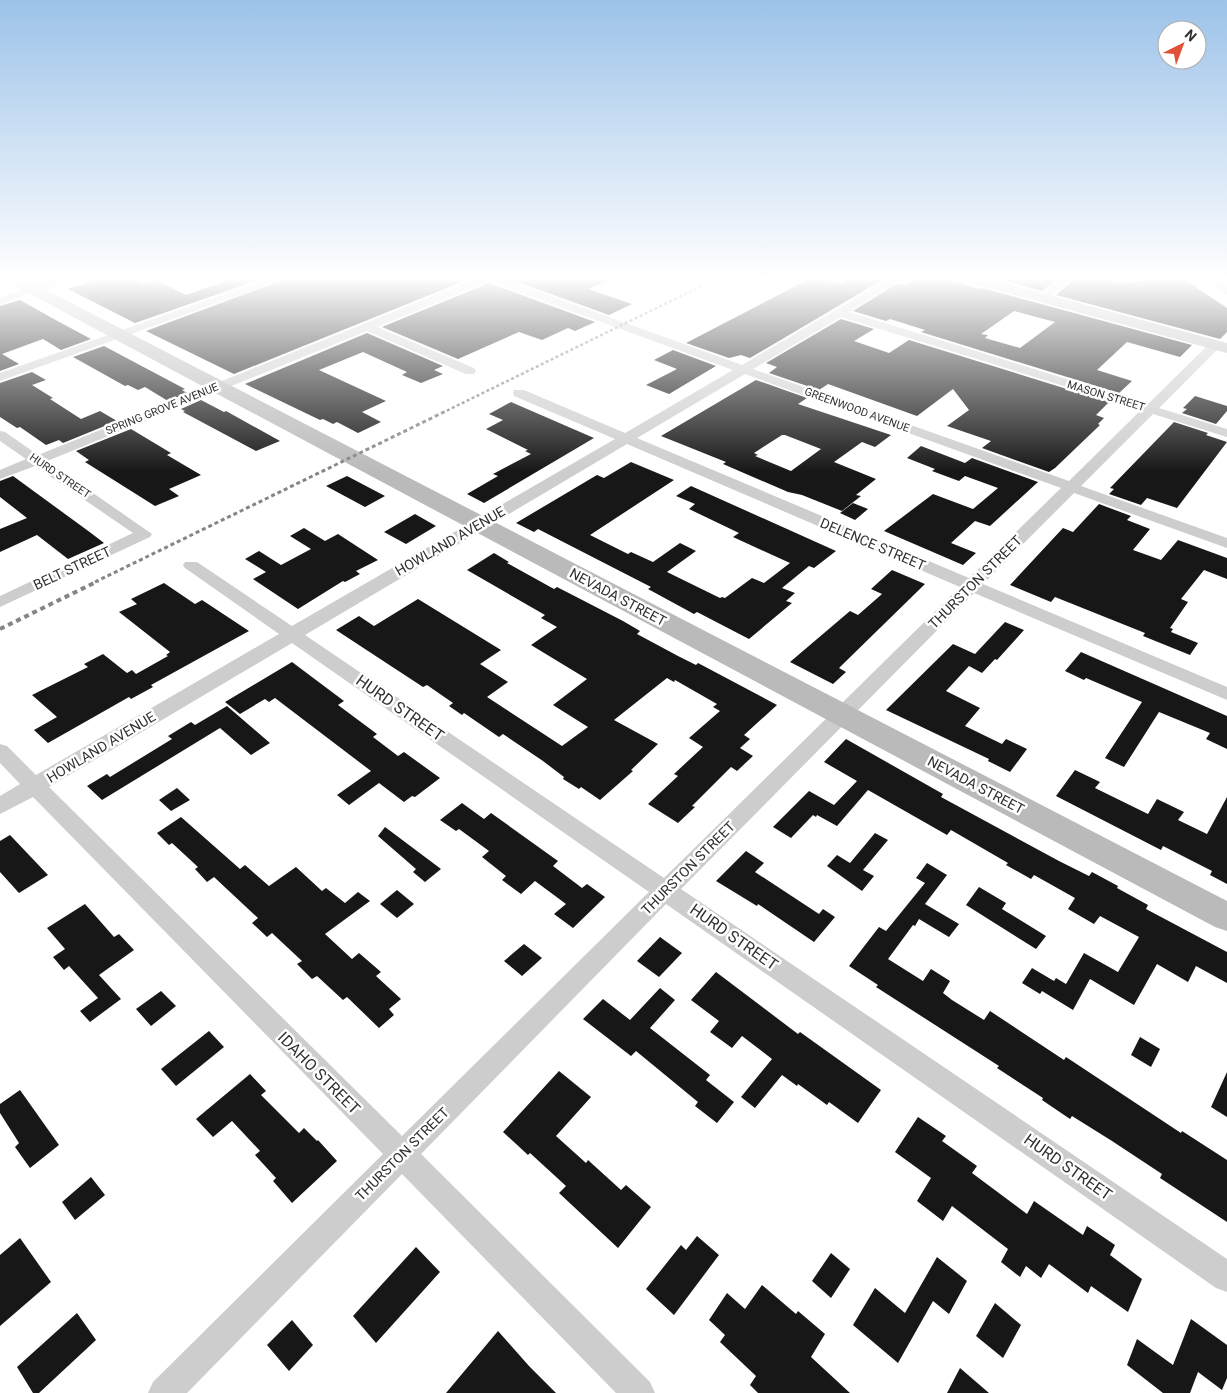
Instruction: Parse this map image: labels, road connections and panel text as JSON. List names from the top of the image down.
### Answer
{
  "streets": {
    "street": [
      "MASON STREET",
      "SPRING GROVE AVENUE",
      "GREENWOOD AVENUE",
      "HURD STREET",
      "HOWLAND AVENUE",
      "DELENCE STREET",
      "BELT STREET",
      "THURSTON STREET",
      "NEVADA STREET",
      "IDAHO STREET"
    ]
  },
  "crossings": [
    ["MASON STREET", "THURSTON STREET"],
    ["SPRING GROVE AVENUE", "HURD STREET"],
    ["SPRING GROVE AVENUE", "NEVADA STREET"],
    ["GREENWOOD AVENUE", "HOWLAND AVENUE"],
    ["GREENWOOD AVENUE", "THURSTON STREET"],
    ["HURD STREET", "HOWLAND AVENUE"],
    ["HURD STREET", "BELT STREET"],
    ["HURD STREET", "THURSTON STREET"],
    ["HOWLAND AVENUE", "DELENCE STREET"],
    ["HOWLAND AVENUE", "NEVADA STREET"],
    ["HOWLAND AVENUE", "IDAHO STREET"],
    ["DELENCE STREET", "THURSTON STREET"],
    ["THURSTON STREET", "NEVADA STREET"],
    ["THURSTON STREET", "IDAHO STREET"]
  ],
  "north": "top right"
}
